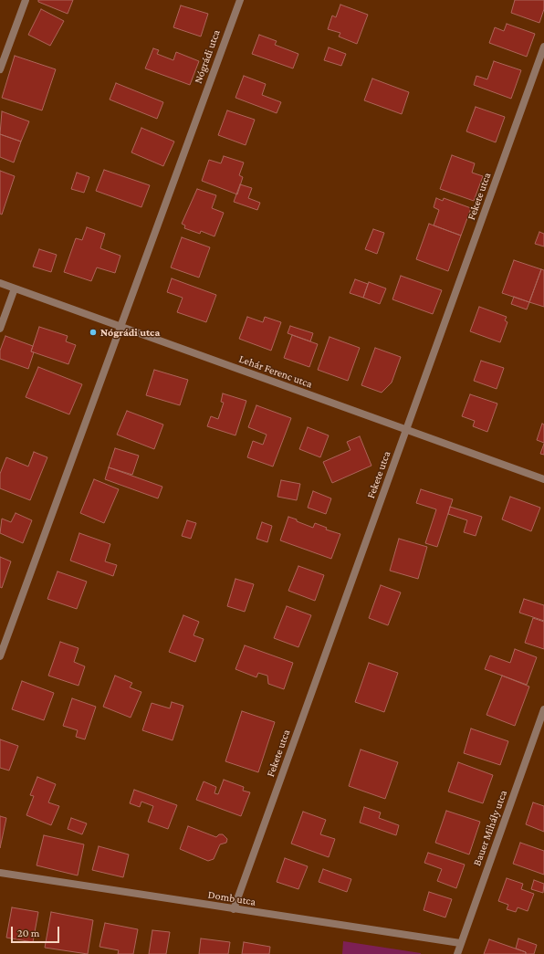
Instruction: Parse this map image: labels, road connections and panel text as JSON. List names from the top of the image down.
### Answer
{
  "streets": {
    "street": [
      "Nógrádi utca",
      "Fekete utca",
      "Lehár Ferenc utca",
      "Bauer Mihály utca",
      "Domb utca"
    ]
  },
  "crossings": [
    ["Nógrádi utca", "Lehár Ferenc utca"],
    ["Fekete utca", "Lehár Ferenc utca"],
    ["Fekete utca", "Domb utca"],
    ["Bauer Mihály utca", "Domb utca"]
  ],
  "places": ["Nógrádi utca"],
  "scale_bar": "20 m"
}
